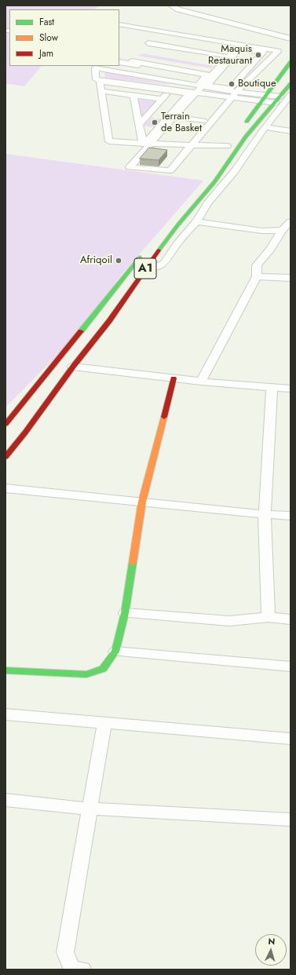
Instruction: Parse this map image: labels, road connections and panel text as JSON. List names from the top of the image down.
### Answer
{
  "streets": {
    "main road": ["A1"]
  },
  "places": [
    "Maquis Restaurant",
    "Boutique",
    "Terrain de Basket",
    "Afriqoil"
  ],
  "legend": ["Fast", "Slow", "Jam"],
  "north": "top"
}
